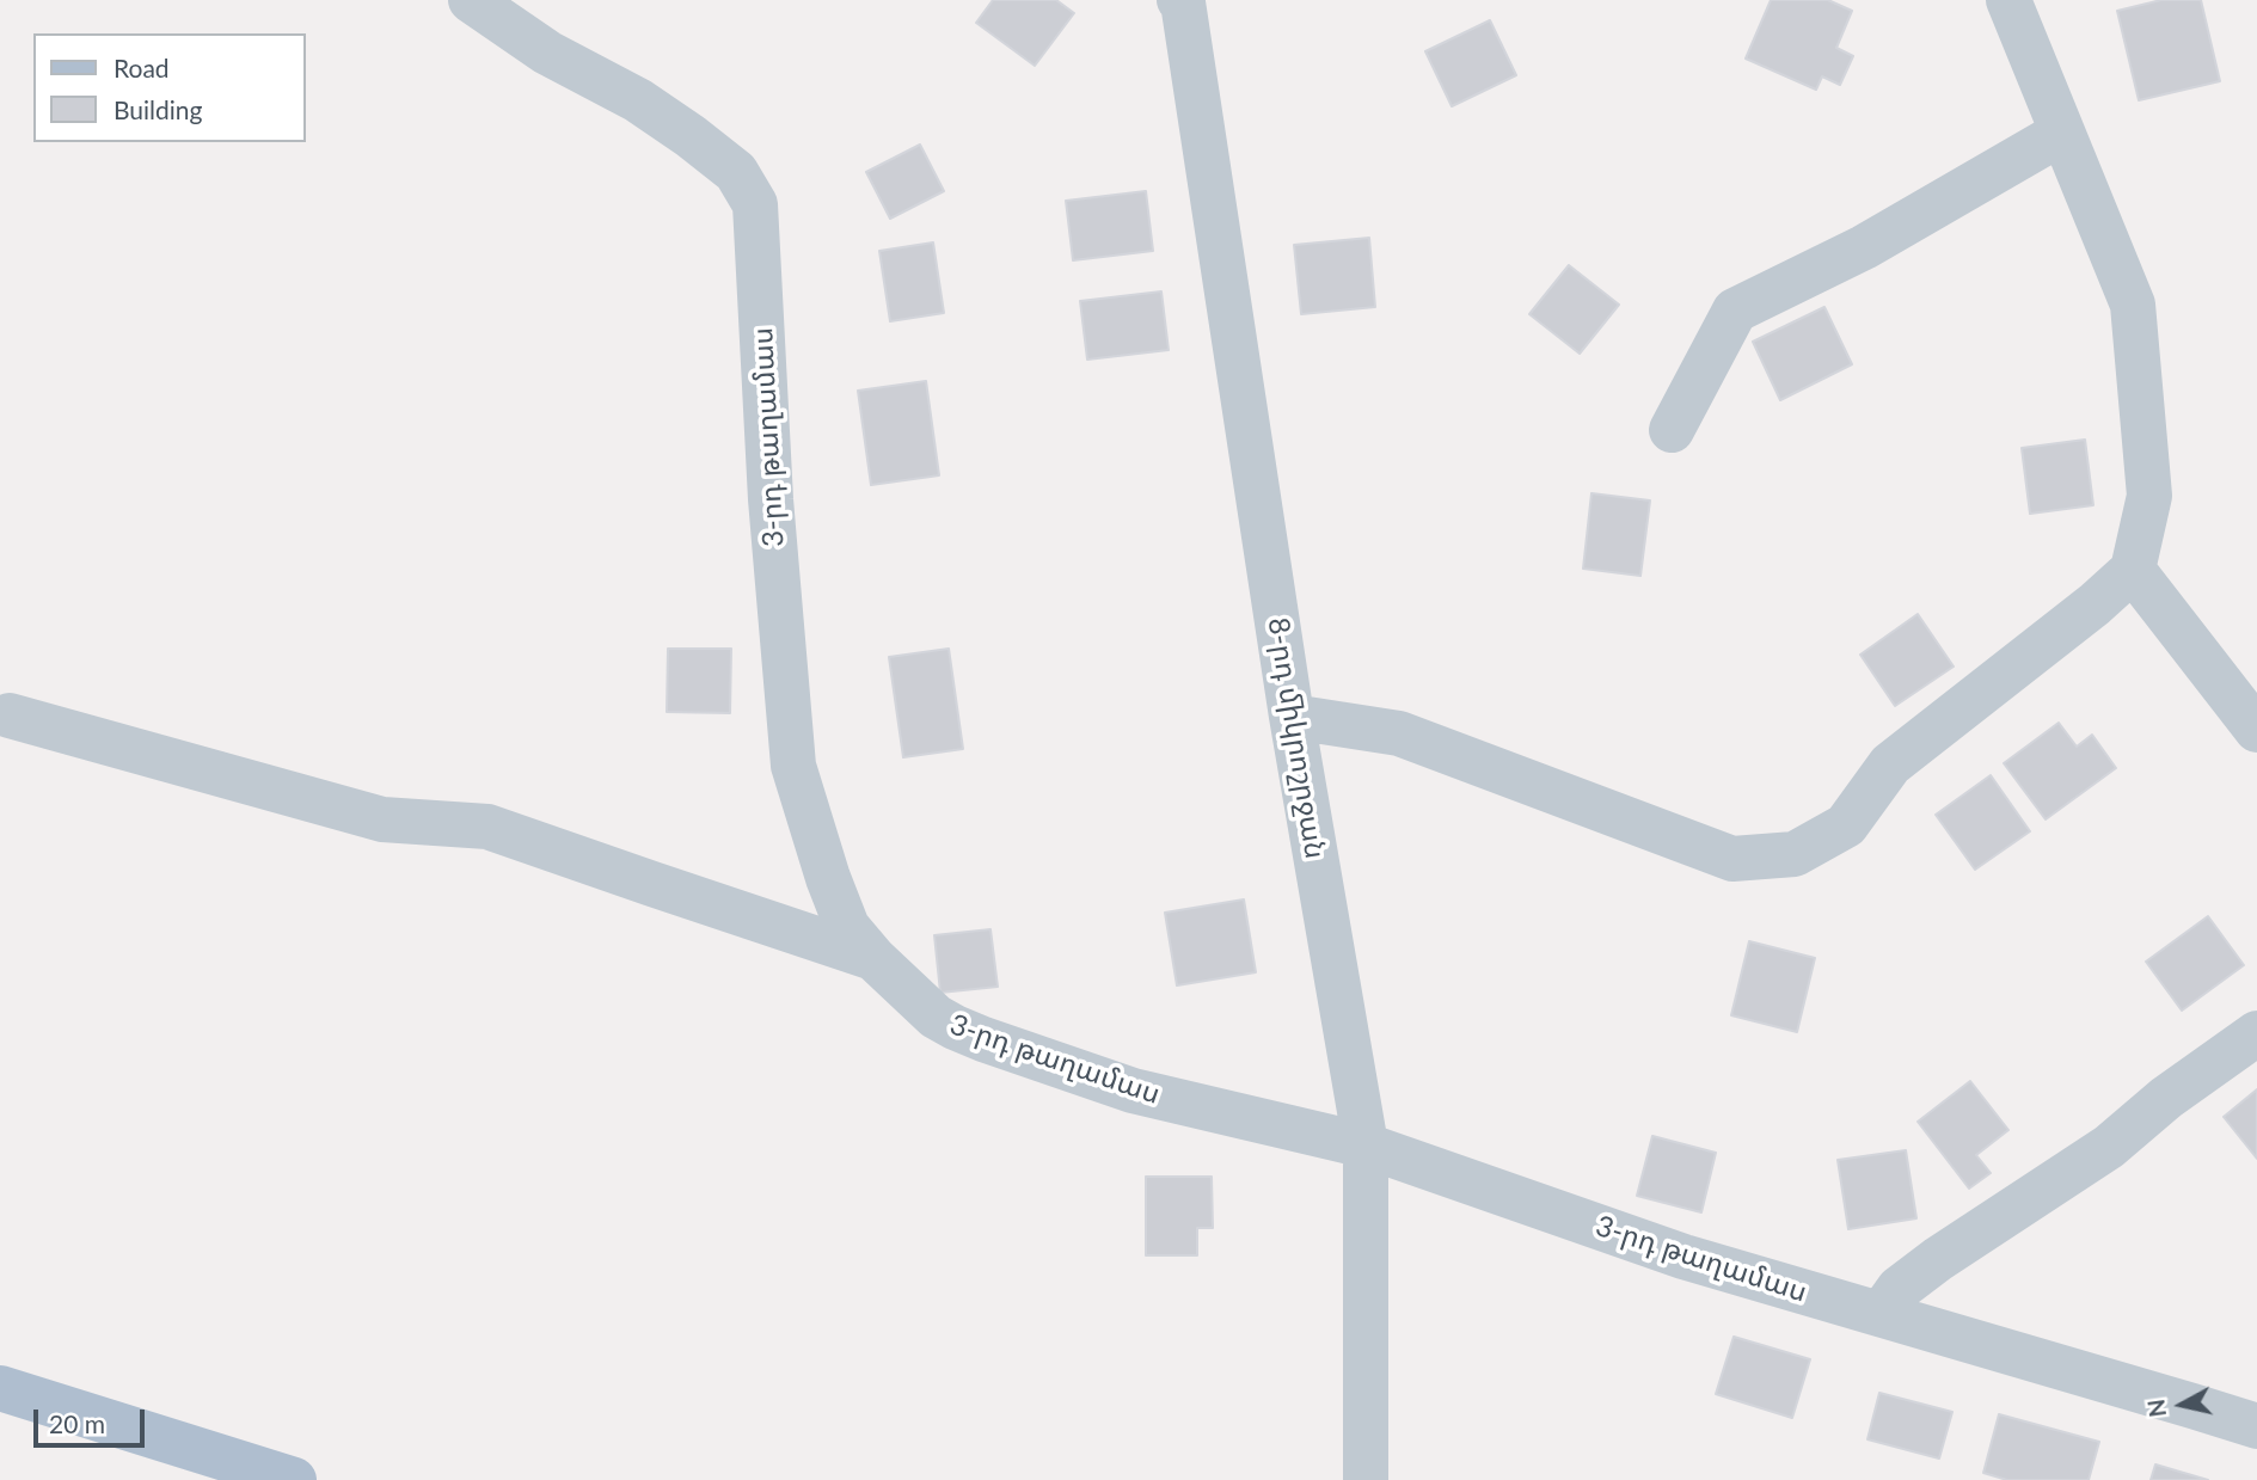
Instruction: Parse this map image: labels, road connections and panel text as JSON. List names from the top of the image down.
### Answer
{
  "streets": {
    "street": ["3-րդ թաղամաս", "8-րդ միկրոշրջան"]
  },
  "crossings": [
    ["3-րդ թաղամաս", "8-րդ միկրոշրջան"]
  ],
  "legend": ["Road", "Building"],
  "scale_bar": "20 m",
  "north": "left"
}
